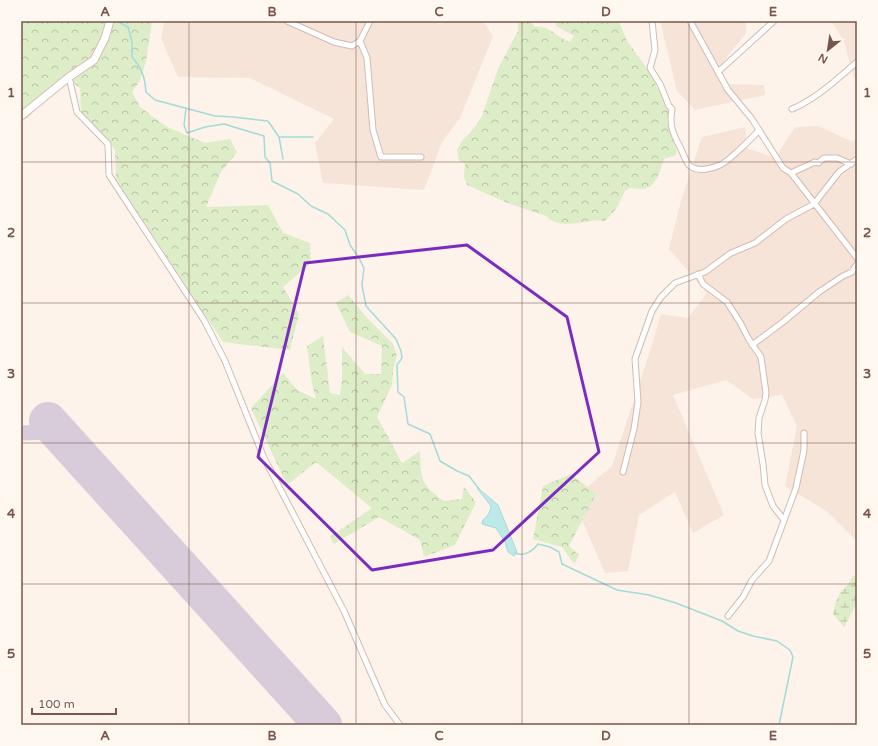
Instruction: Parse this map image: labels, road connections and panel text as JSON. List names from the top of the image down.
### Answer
{
  "scale_bar": "100 m",
  "north": "bottom left",
  "grid": {
    "columns": [
      "A",
      "B",
      "C",
      "D",
      "E"
    ],
    "rows": [
      "1",
      "2",
      "3",
      "4",
      "5"
    ]
  }
}
